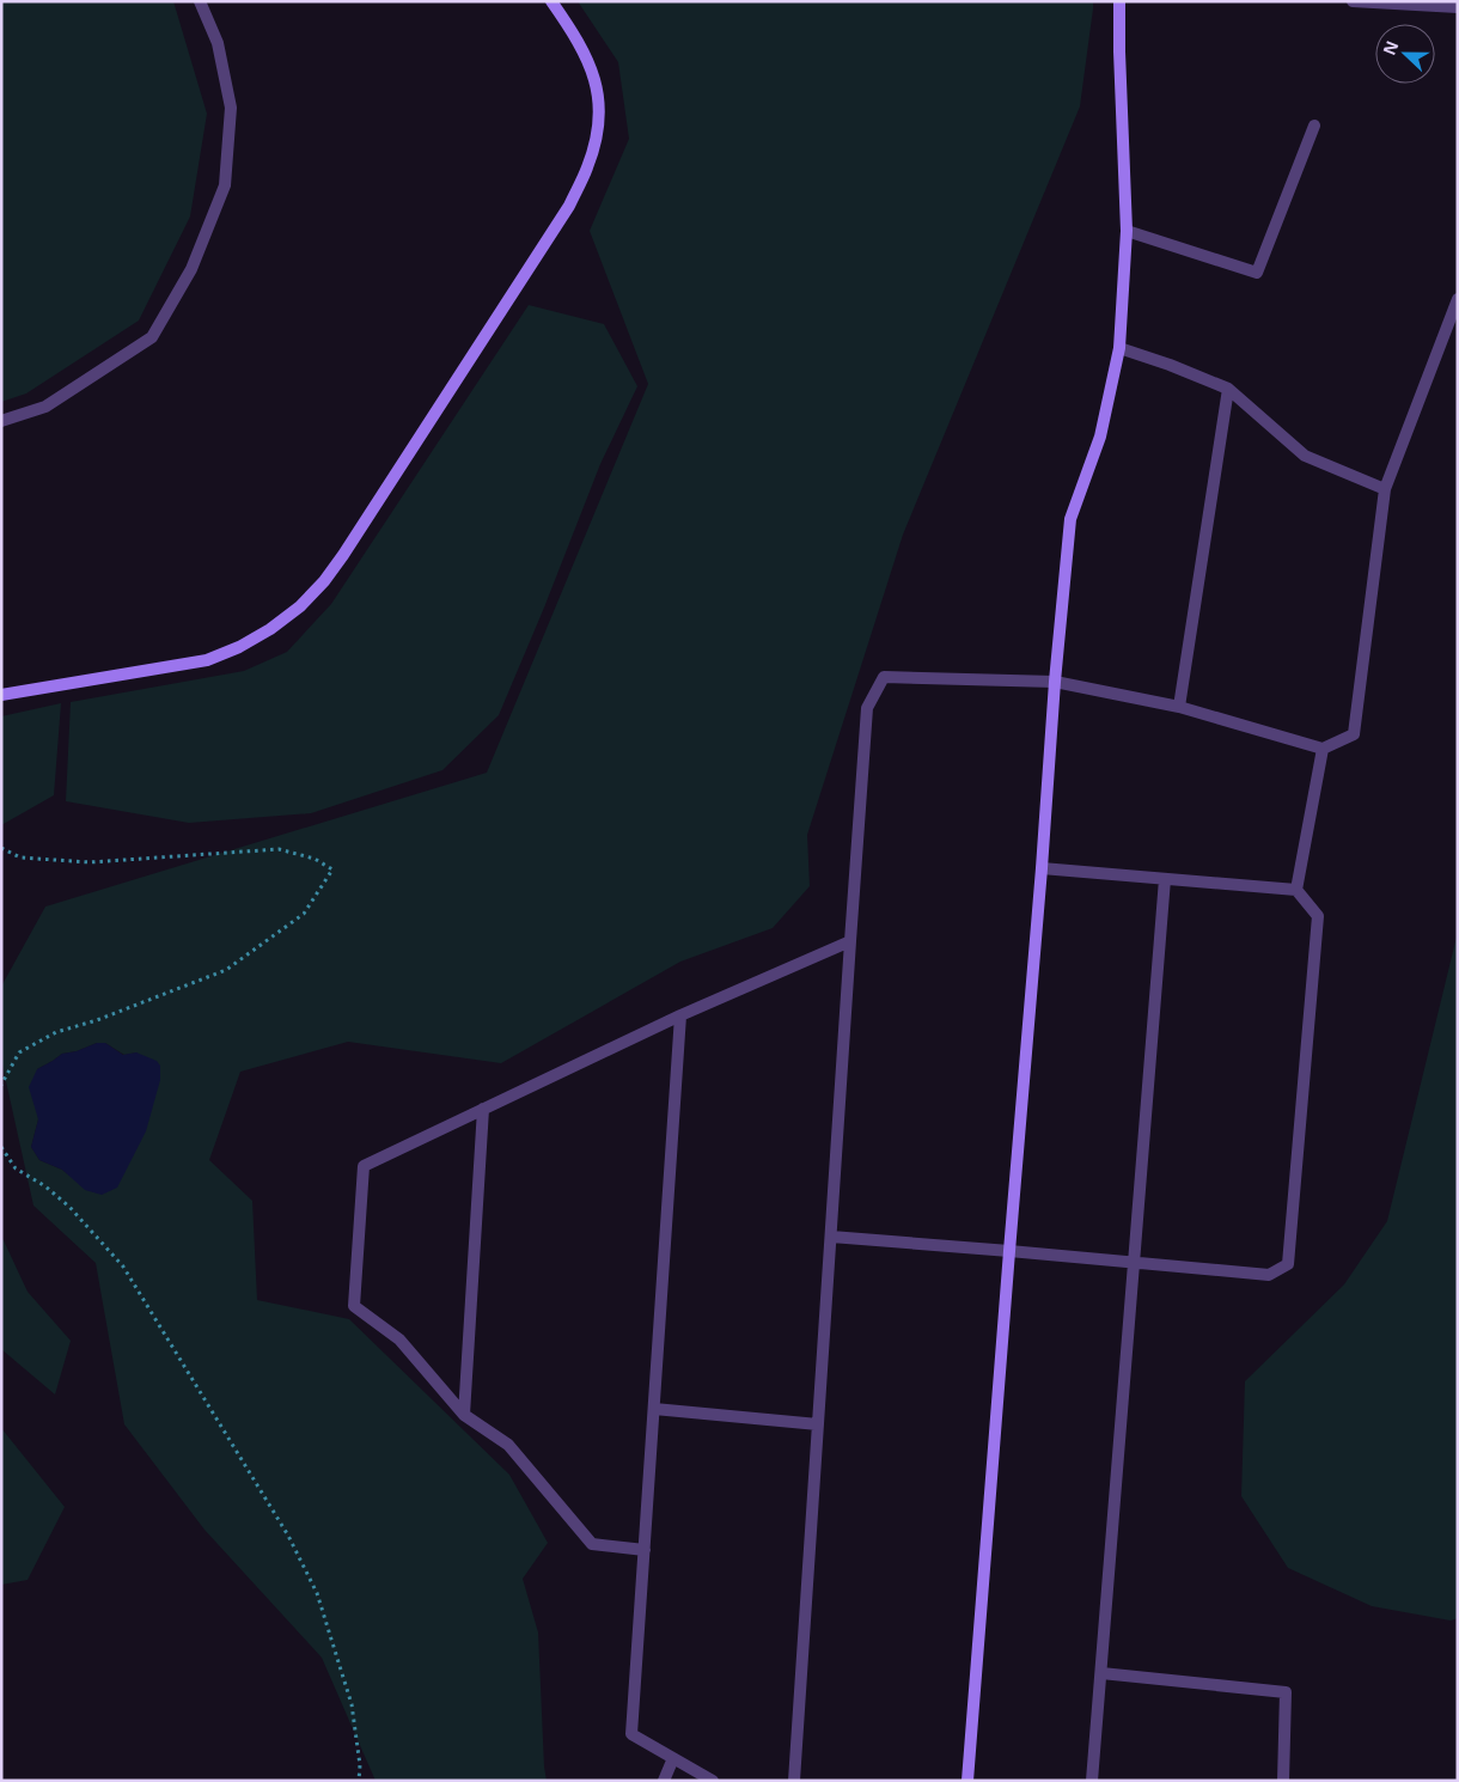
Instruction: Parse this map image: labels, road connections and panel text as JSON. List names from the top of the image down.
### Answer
{
  "north": "left"
}
